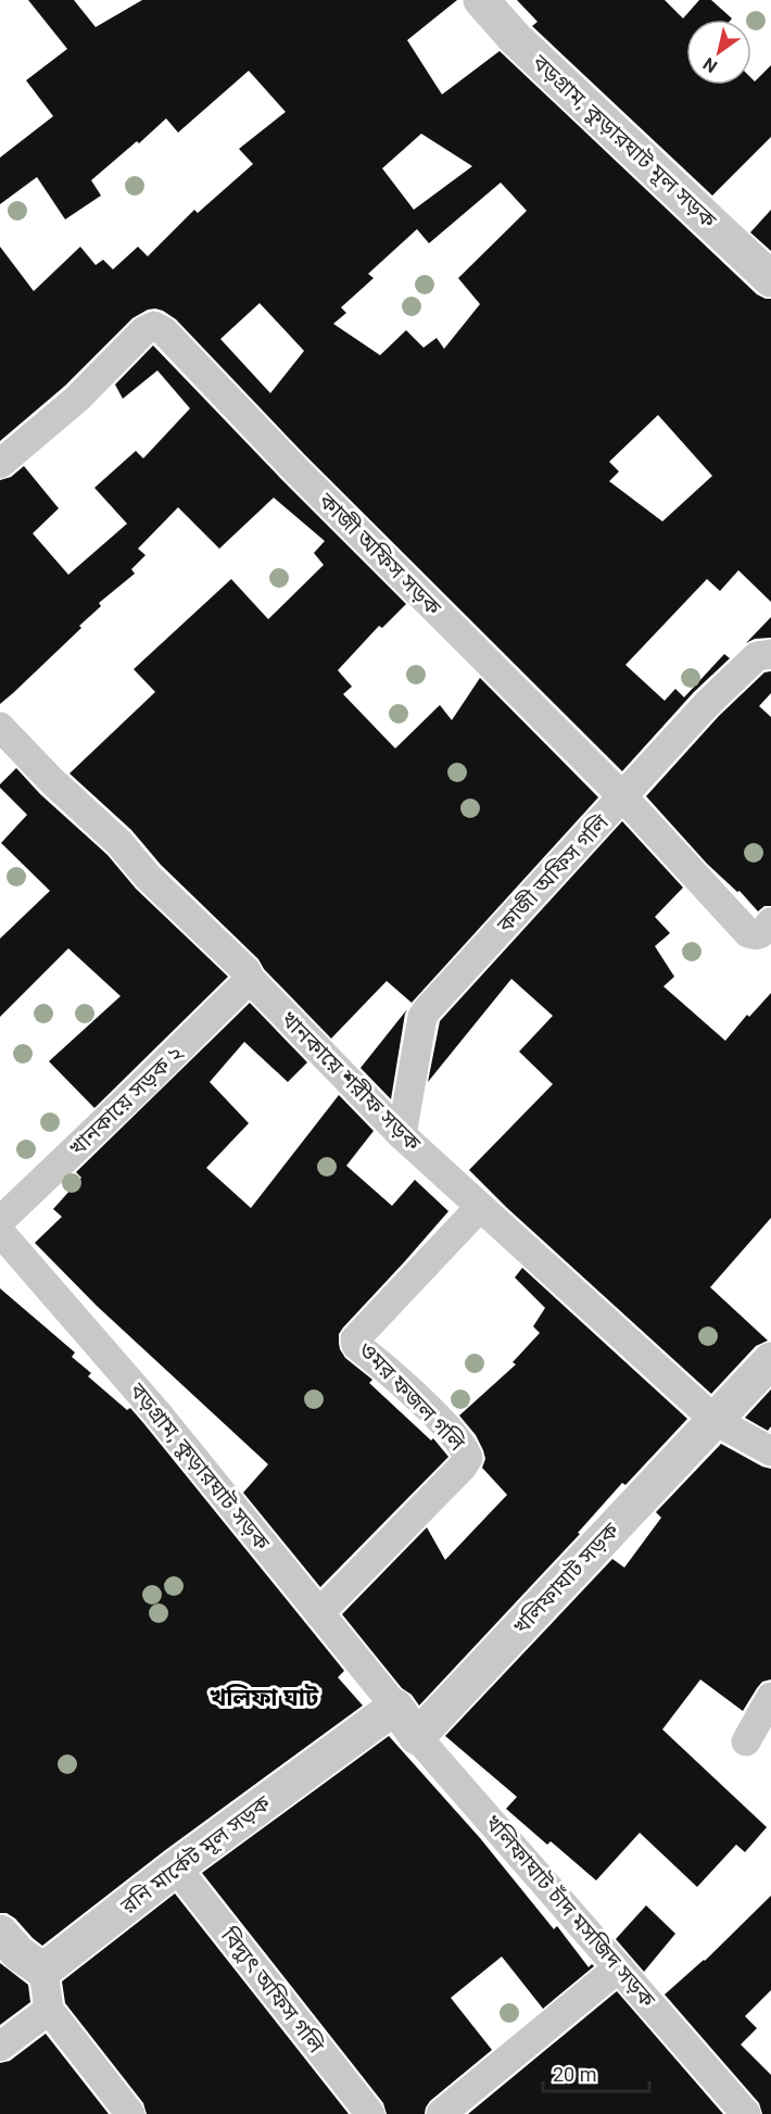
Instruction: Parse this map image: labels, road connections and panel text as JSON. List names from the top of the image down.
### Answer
{
  "streets": {
    "street": [
      "বড়গ্রাম, কুড়ারঘাট মূল সড়ক",
      "কাজী অফিস সড়ক",
      "কাজী অফিস গলি",
      "খানকায়ে শরীফ সড়ক",
      "খানকায়ে সড়ক ২",
      "ওমর ফজল গলি",
      "বড়গ্রাম, কুড়ারঘাট সড়ক",
      "খলিফাঘাট সড়ক",
      "রনি মার্কেট মূল সড়ক",
      "খলিফাঘাট চাঁদ মসজিদ সড়ক",
      "বিদ্যুৎ অফিস গলি"
    ]
  },
  "crossings": [
    ["কাজী অফিস সড়ক", "কাজী অফিস গলি"],
    ["কাজী অফিস গলি", "খানকায়ে শরীফ সড়ক"],
    ["খানকায়ে শরীফ সড়ক", "খানকায়ে সড়ক ২"],
    ["খানকায়ে শরীফ সড়ক", "ওমর ফজল গলি"],
    ["খানকায়ে শরীফ সড়ক", "খলিফাঘাট সড়ক"],
    ["ওমর ফজল গলি", "বড়গ্রাম, কুড়ারঘাট সড়ক"],
    ["বড়গ্রাম, কুড়ারঘাট সড়ক", "রনি মার্কেট মূল সড়ক"],
    ["বড়গ্রাম, কুড়ারঘাট সড়ক", "খলিফাঘাট চাঁদ মসজিদ সড়ক"],
    ["খলিফাঘাট সড়ক", "খলিফাঘাট চাঁদ মসজিদ সড়ক"],
    ["রনি মার্কেট মূল সড়ক", "খলিফাঘাট চাঁদ মসজিদ সড়ক"],
    ["রনি মার্কেট মূল সড়ক", "বিদ্যুৎ অফিস গলি"]
  ],
  "districts": ["খলিফা ঘাট"],
  "scale_bar": "20 m",
  "north": "bottom left"
}
